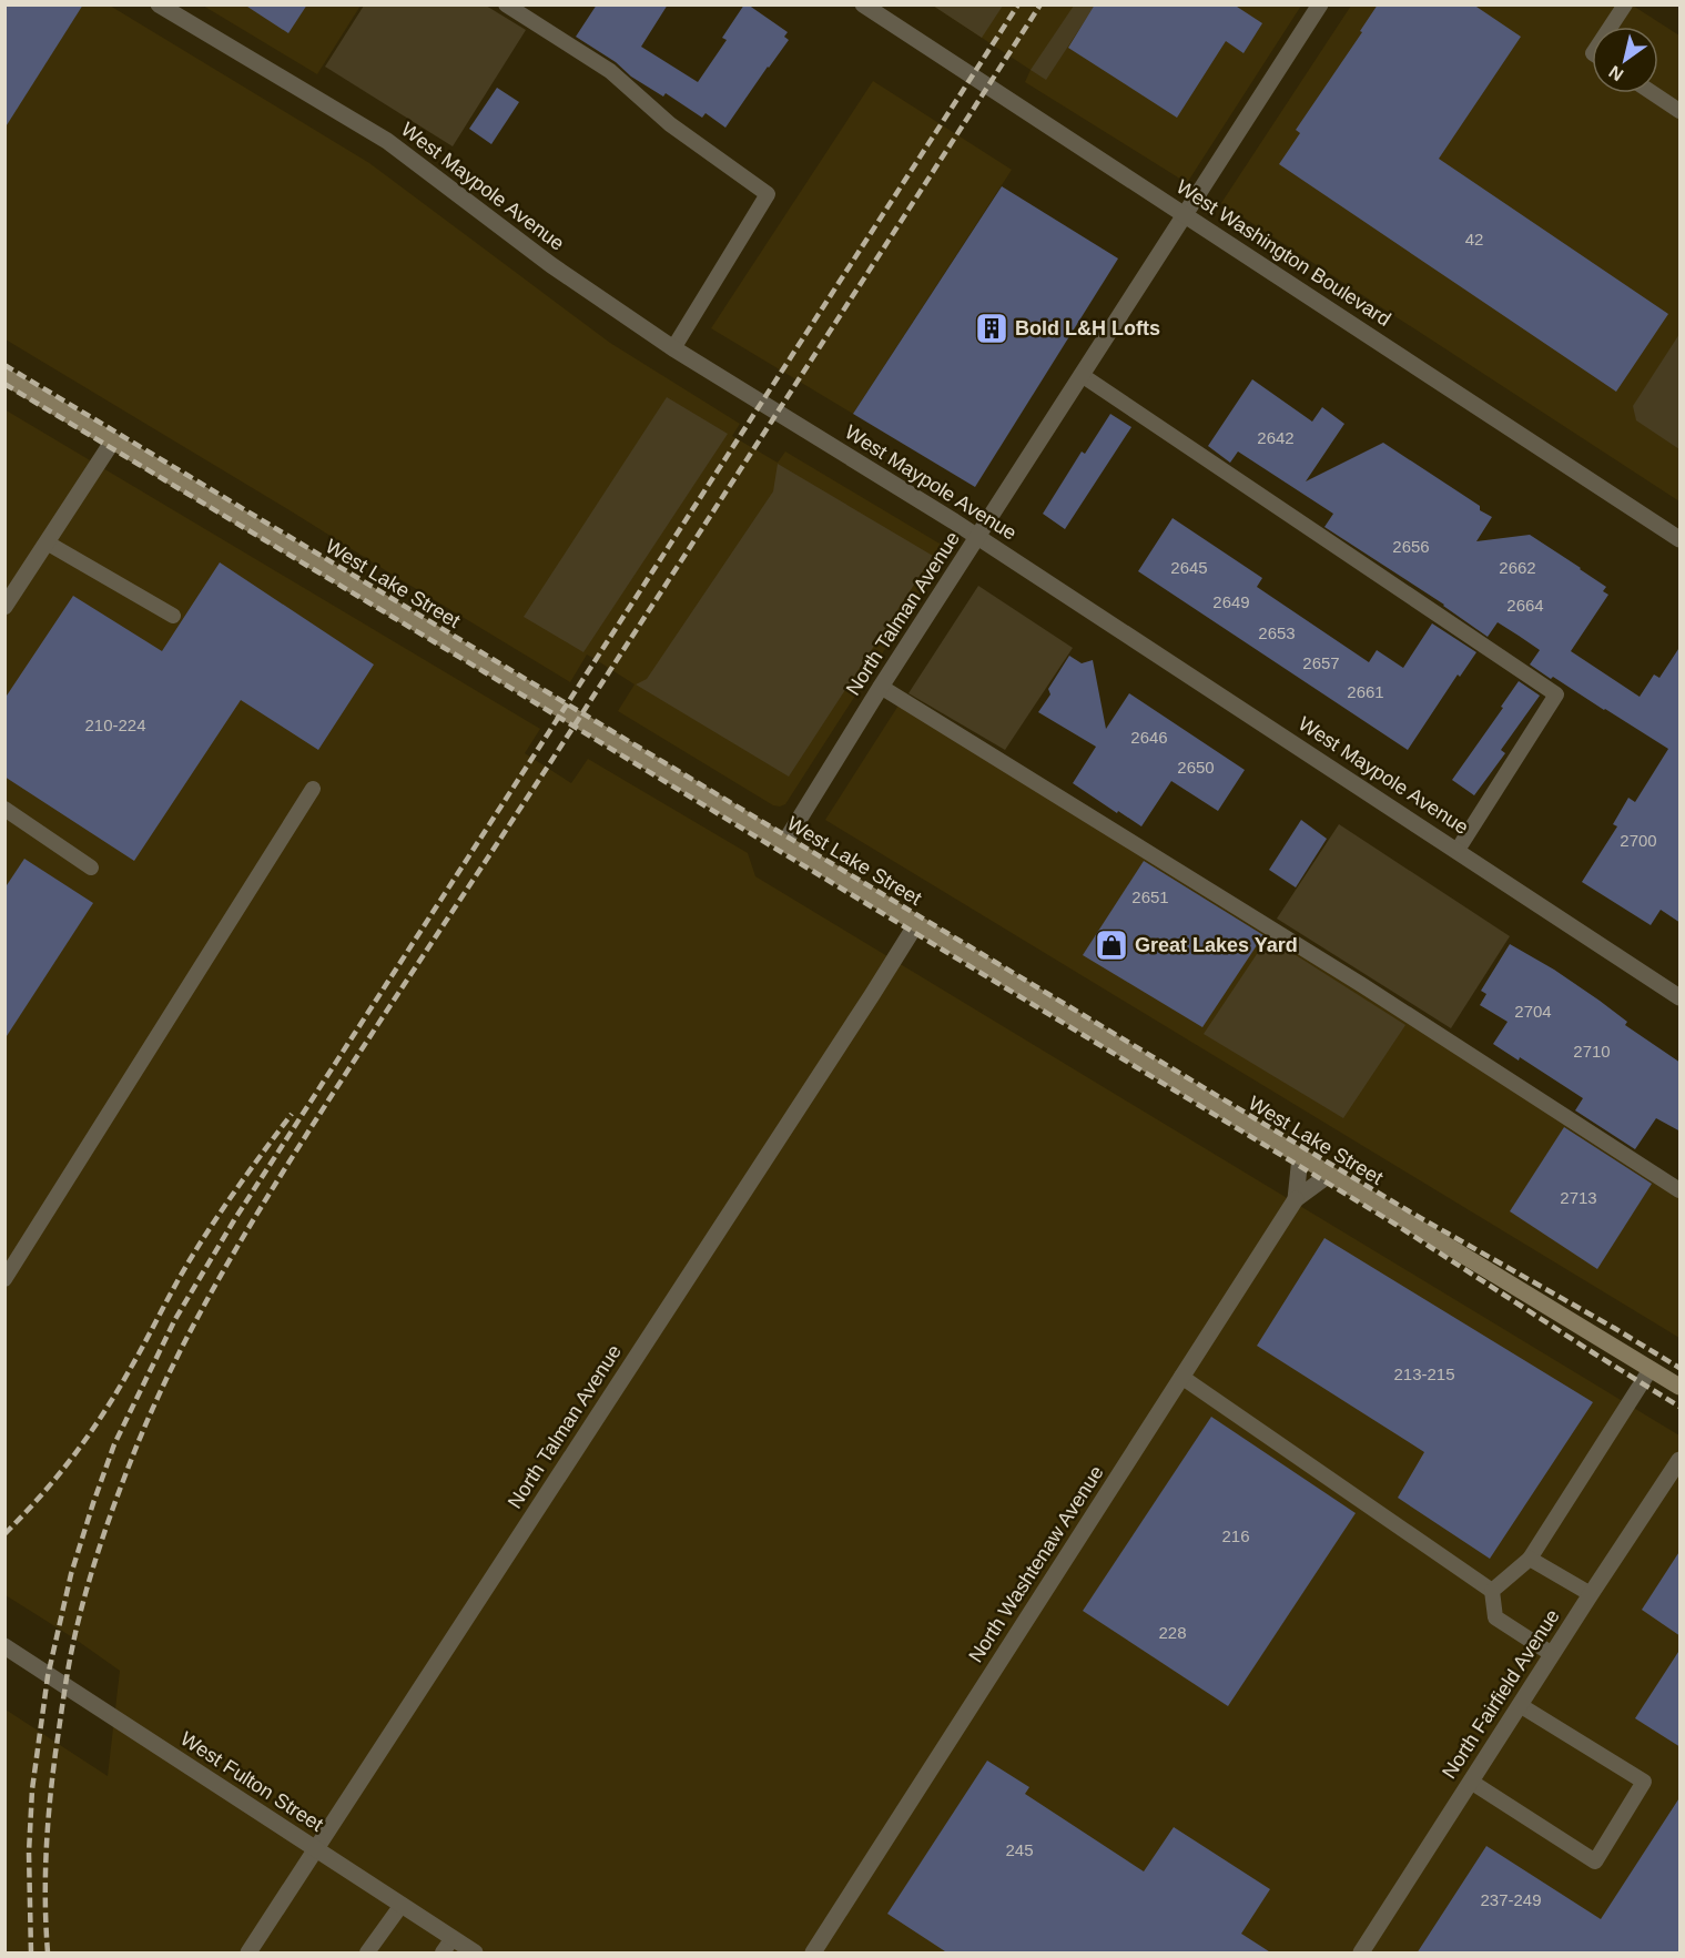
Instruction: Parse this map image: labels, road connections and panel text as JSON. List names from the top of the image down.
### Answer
{
  "streets": {
    "main road": ["West Lake Street"],
    "street": [
      "West Maypole Avenue",
      "West Washington Boulevard",
      "North Talman Avenue",
      "North Washtenaw Avenue",
      "North Fairfield Avenue",
      "West Fulton Street"
    ]
  },
  "crossings": [
    ["West Maypole Avenue", "North Talman Avenue"],
    ["West Washington Boulevard", "North Talman Avenue"],
    ["West Lake Street", "North Talman Avenue"],
    ["West Lake Street", "North Washtenaw Avenue"],
    ["North Talman Avenue", "West Fulton Street"]
  ],
  "places": {
    "building": ["Bold L&H Lofts"],
    "shop": ["Great Lakes Yard"]
  },
  "house_numbers": [
    "42",
    "2642",
    "2656",
    "2645",
    "2662",
    "2649",
    "2664",
    "2653",
    "2657",
    "2661",
    "210-224",
    "2646",
    "2650",
    "2700",
    "2651",
    "2704",
    "2710",
    "2713",
    "213-215",
    "216",
    "228",
    "245",
    "237-249"
  ],
  "north": "bottom left"
}
